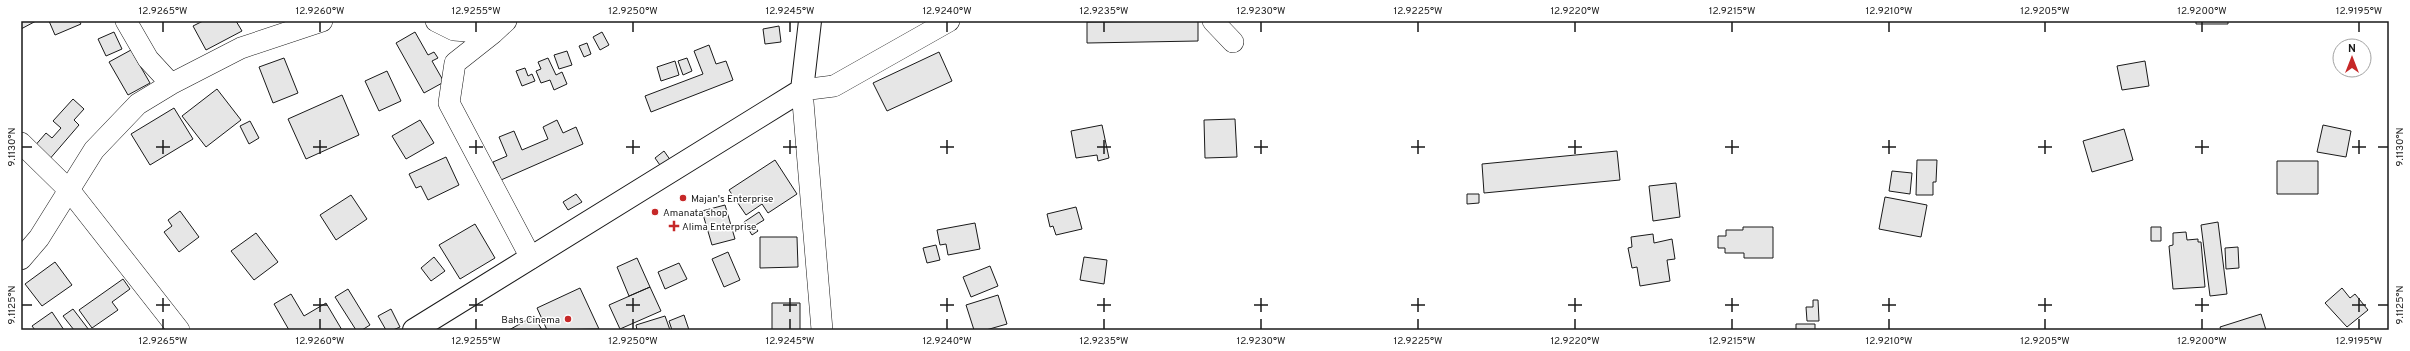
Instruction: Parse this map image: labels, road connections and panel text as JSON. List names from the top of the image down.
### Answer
{
  "places": {
    "other": ["Majan's Enterprise", "Amanata shop", "Bahs Cinema"],
    "health": ["Alima Enterprise"]
  },
  "north": "top",
  "coordinates": [
    "12.9265°W",
    "12.9260°W",
    "12.9255°W",
    "12.9250°W",
    "12.9245°W",
    "12.9240°W",
    "12.9235°W",
    "12.9230°W",
    "12.9225°W",
    "12.9220°W",
    "12.9215°W",
    "12.9210°W",
    "12.9205°W",
    "12.9200°W",
    "12.9195°W",
    "9.1130°N",
    "9.1125°N"
  ]
}
